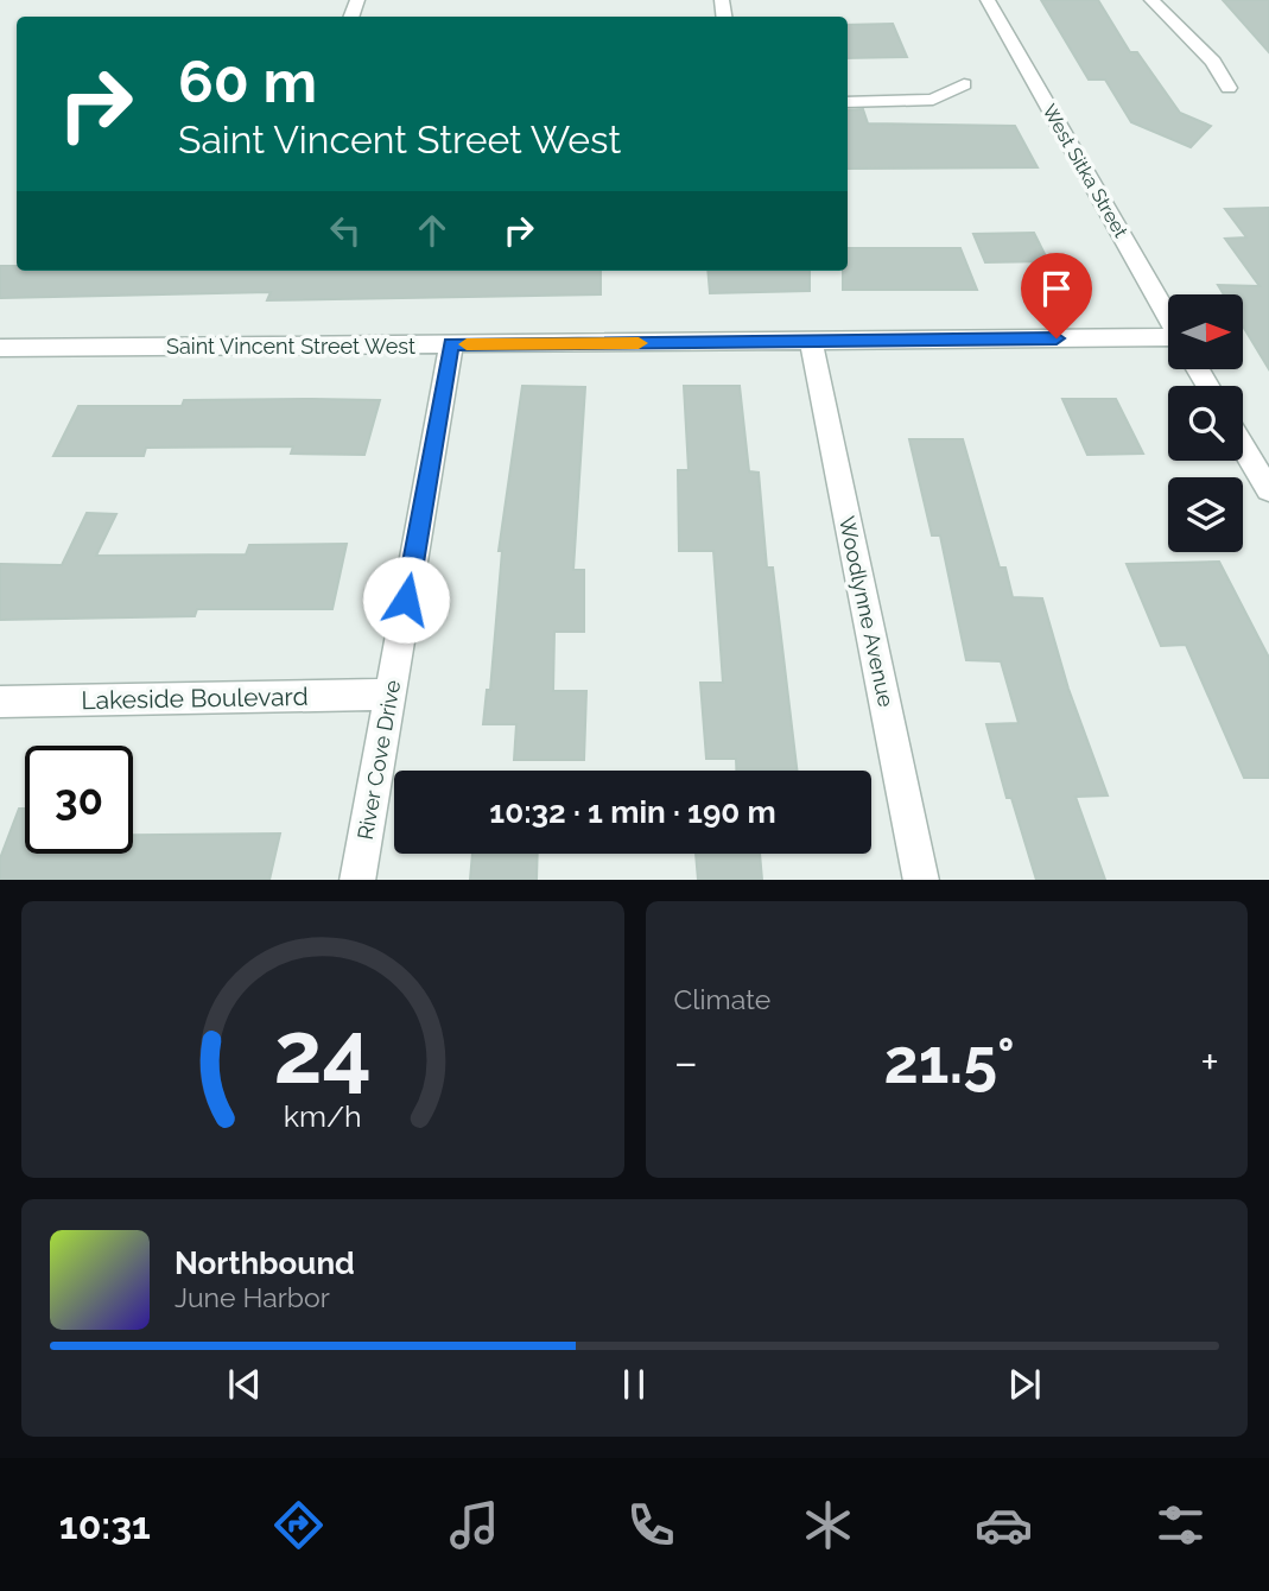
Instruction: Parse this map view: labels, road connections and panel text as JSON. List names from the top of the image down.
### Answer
{
  "streets": {
    "street": [
      "West Sitka Street",
      "Saint Vincent Street West",
      "Woodlynne Avenue",
      "Lakeside Boulevard",
      "River Cove Drive"
    ]
  },
  "crossings": [
    ["Saint Vincent Street West", "Woodlynne Avenue"],
    ["Saint Vincent Street West", "River Cove Drive"],
    ["Lakeside Boulevard", "River Cove Drive"]
  ],
  "north": "right",
  "page": {
    "turn": ["60 m", "Saint Vincent Street West"],
    "limit": "30",
    "trip": "10:32 · 1 min · 190 m",
    "tile": "Climate",
    "heat": ["−", "21.5°", "+"],
    "song": ["Northbound", "June Harbor"],
    "tabs": "10:31",
    "gauge": ["24", "km/h"]
  }
}
